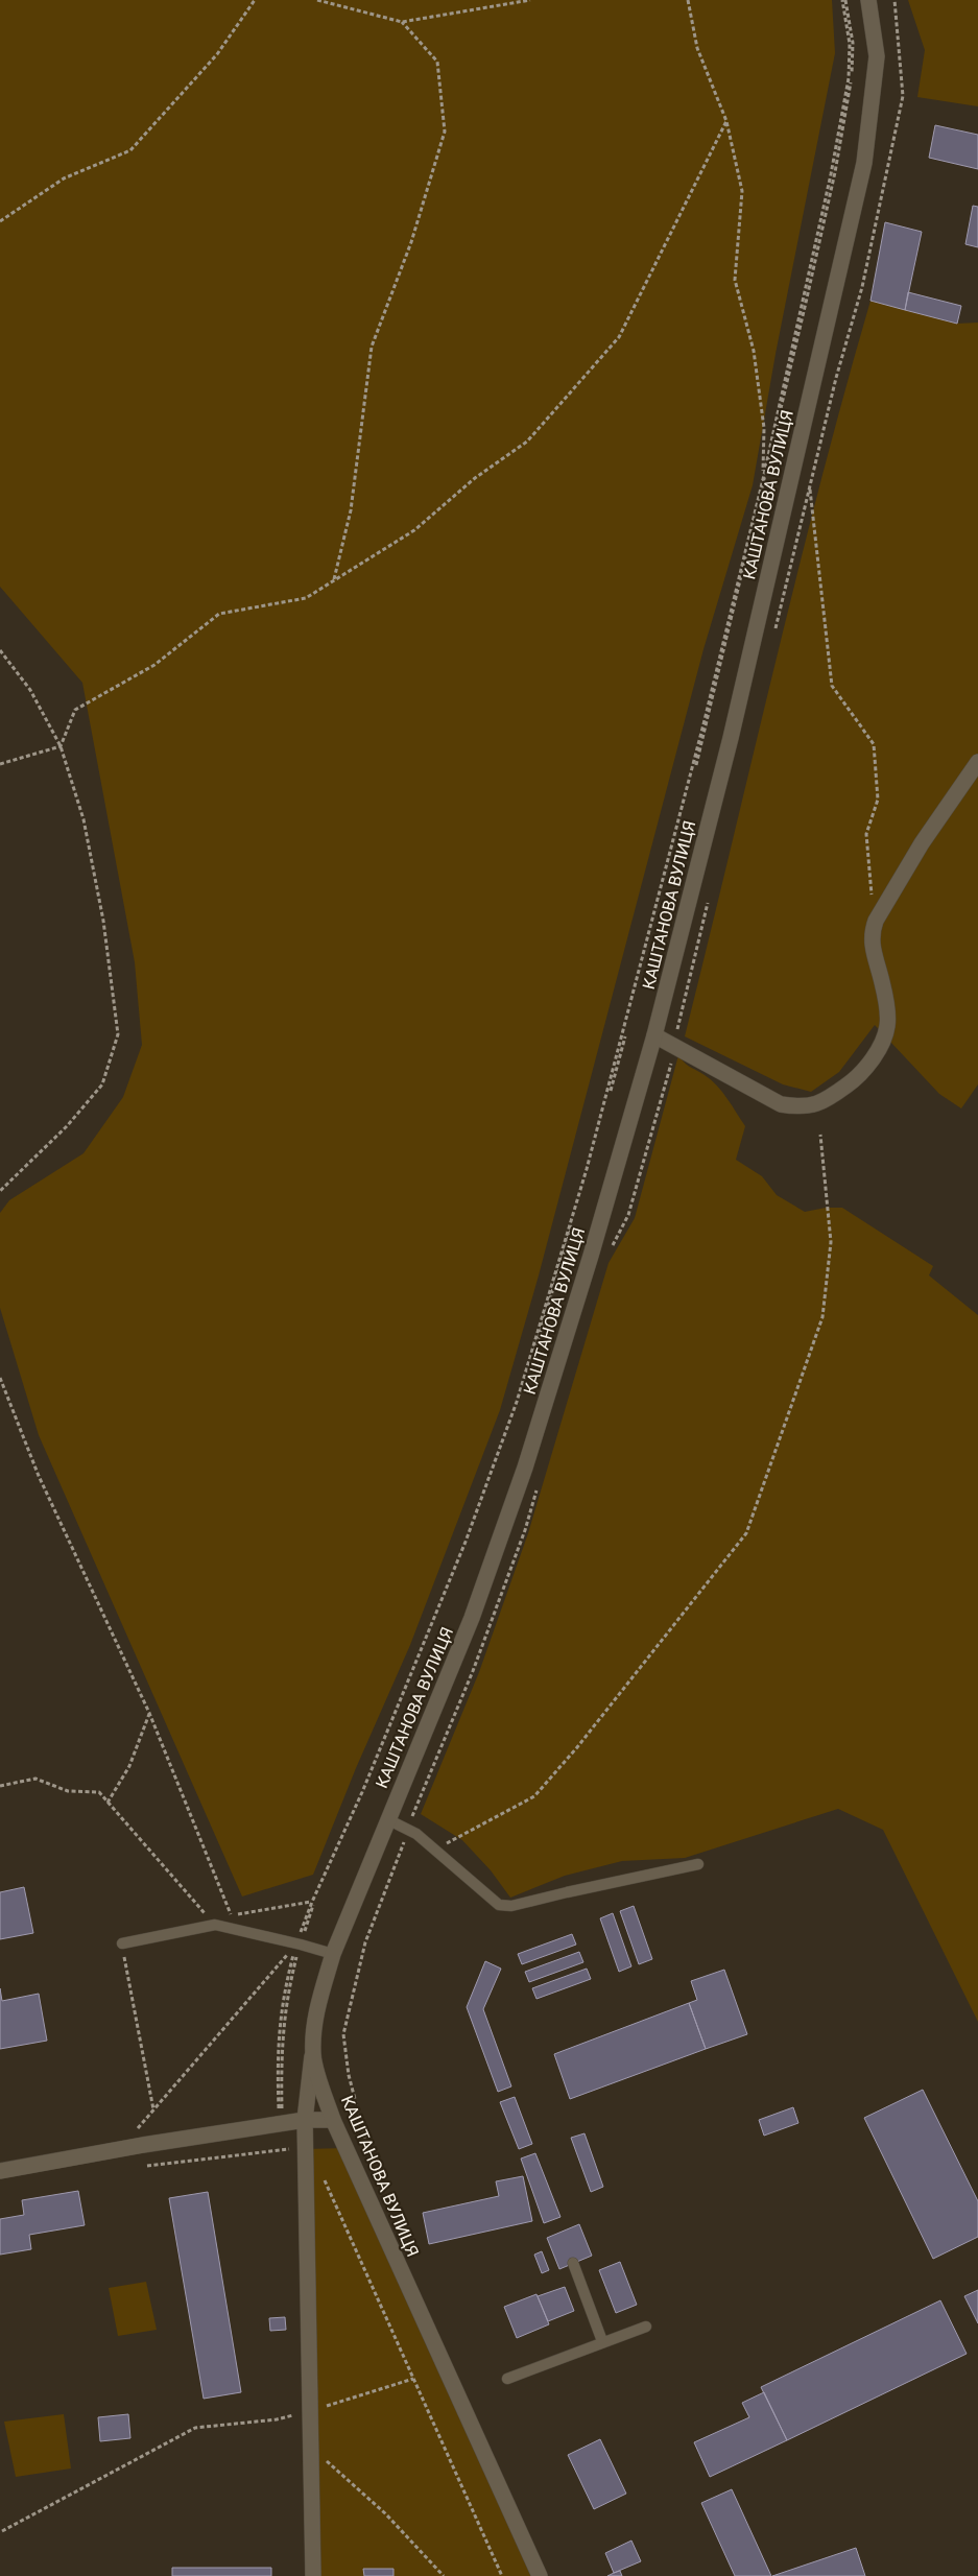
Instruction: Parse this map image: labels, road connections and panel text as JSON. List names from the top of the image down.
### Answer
{
  "streets": {
    "main road": ["КАШТАНОВА ВУЛИЦЯ"]
  }
}
